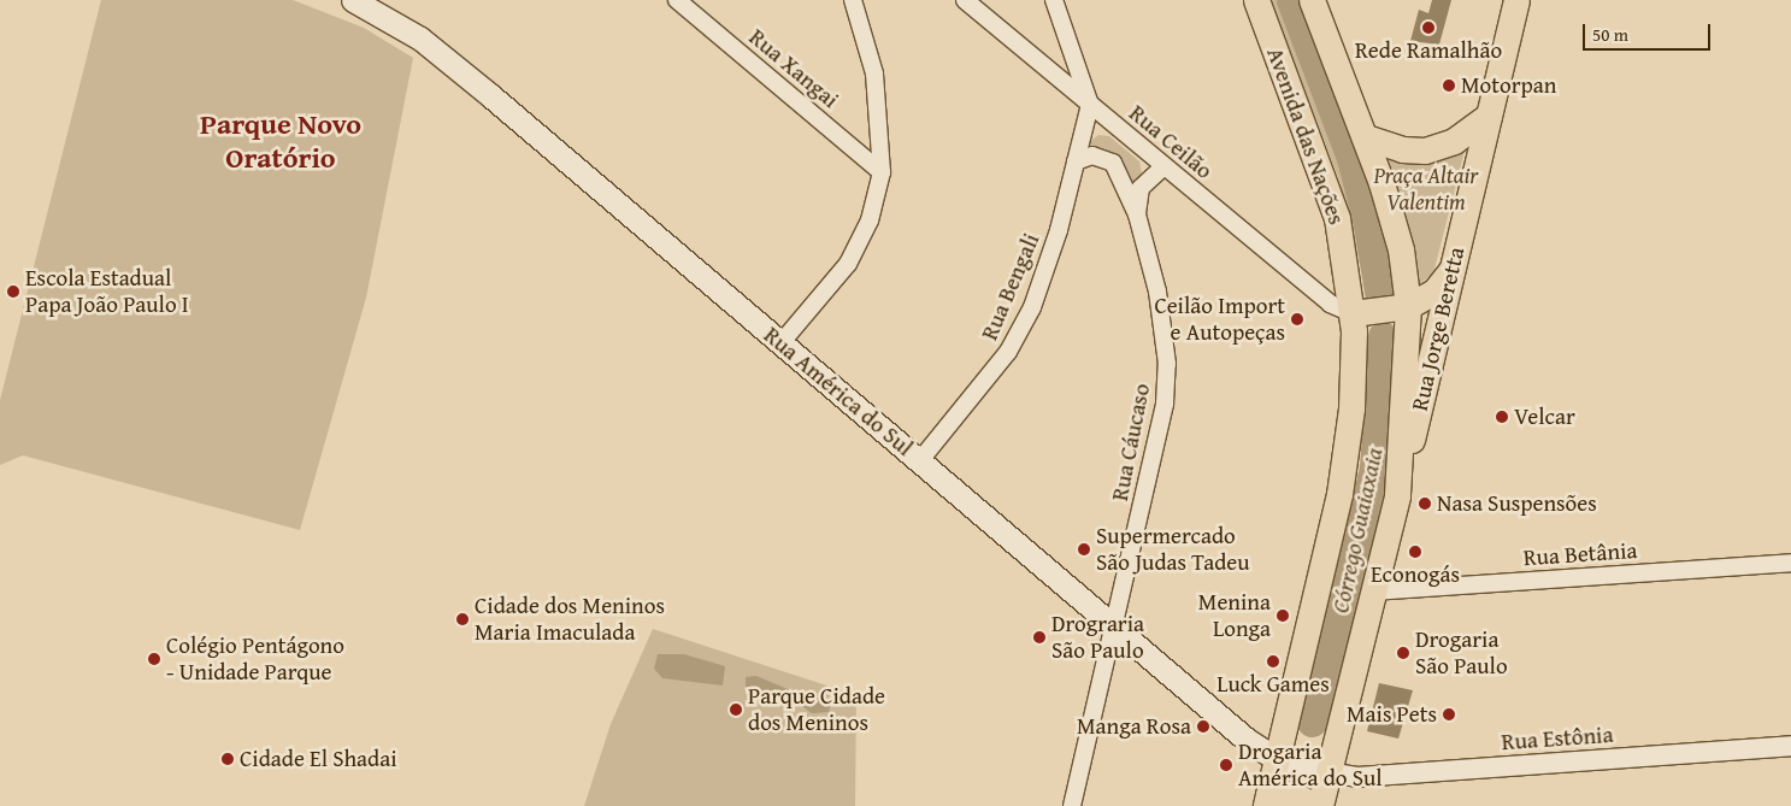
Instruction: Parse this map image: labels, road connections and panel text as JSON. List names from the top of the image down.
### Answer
{
  "streets": {
    "main road": ["Avenida das Nações", "Rua Jorge Beretta", "Rua América do Sul"],
    "street": [
      "Rua Xangai",
      "Rua Ceilão",
      "Rua Bengali",
      "Rua Cáucaso",
      "Rua Betânia",
      "Rua Estônia"
    ]
  },
  "crossings": [
    ["Avenida das Nações", "Rua Ceilão"],
    ["Avenida das Nações", "Rua América do Sul"],
    ["Rua Ceilão", "Rua Bengali"],
    ["Rua Bengali", "Rua América do Sul"],
    ["Rua Bengali", "Rua Cáucaso"],
    ["Rua América do Sul", "Rua Cáucaso"],
    ["Rua América do Sul", "Rua Estônia"]
  ],
  "districts": ["Parque Novo Oratório"],
  "water": ["Córrego Guaiaxaia"],
  "parks": ["Praça Altair Valentim"],
  "places": [
    "Rede Ramalhão",
    "Motorpan",
    "Escola Estadual Papa João Paulo I",
    "Ceilão Import e Autopeças",
    "Velcar",
    "Nasa Suspensões",
    "Supermercado São Judas Tadeu",
    "Econogás",
    "Menina Longa",
    "Cidade dos Meninos Maria Imaculada",
    "Drograria São Paulo",
    "Drogaria São Paulo",
    "Colégio Pentágono - Unidade Parque",
    "Luck Games",
    "Parque Cidade dos Meninos",
    "Mais Pets",
    "Manga Rosa",
    "Cidade El Shadai",
    "Drogaria América do Sul"
  ],
  "scale_bar": "50 m"
}
